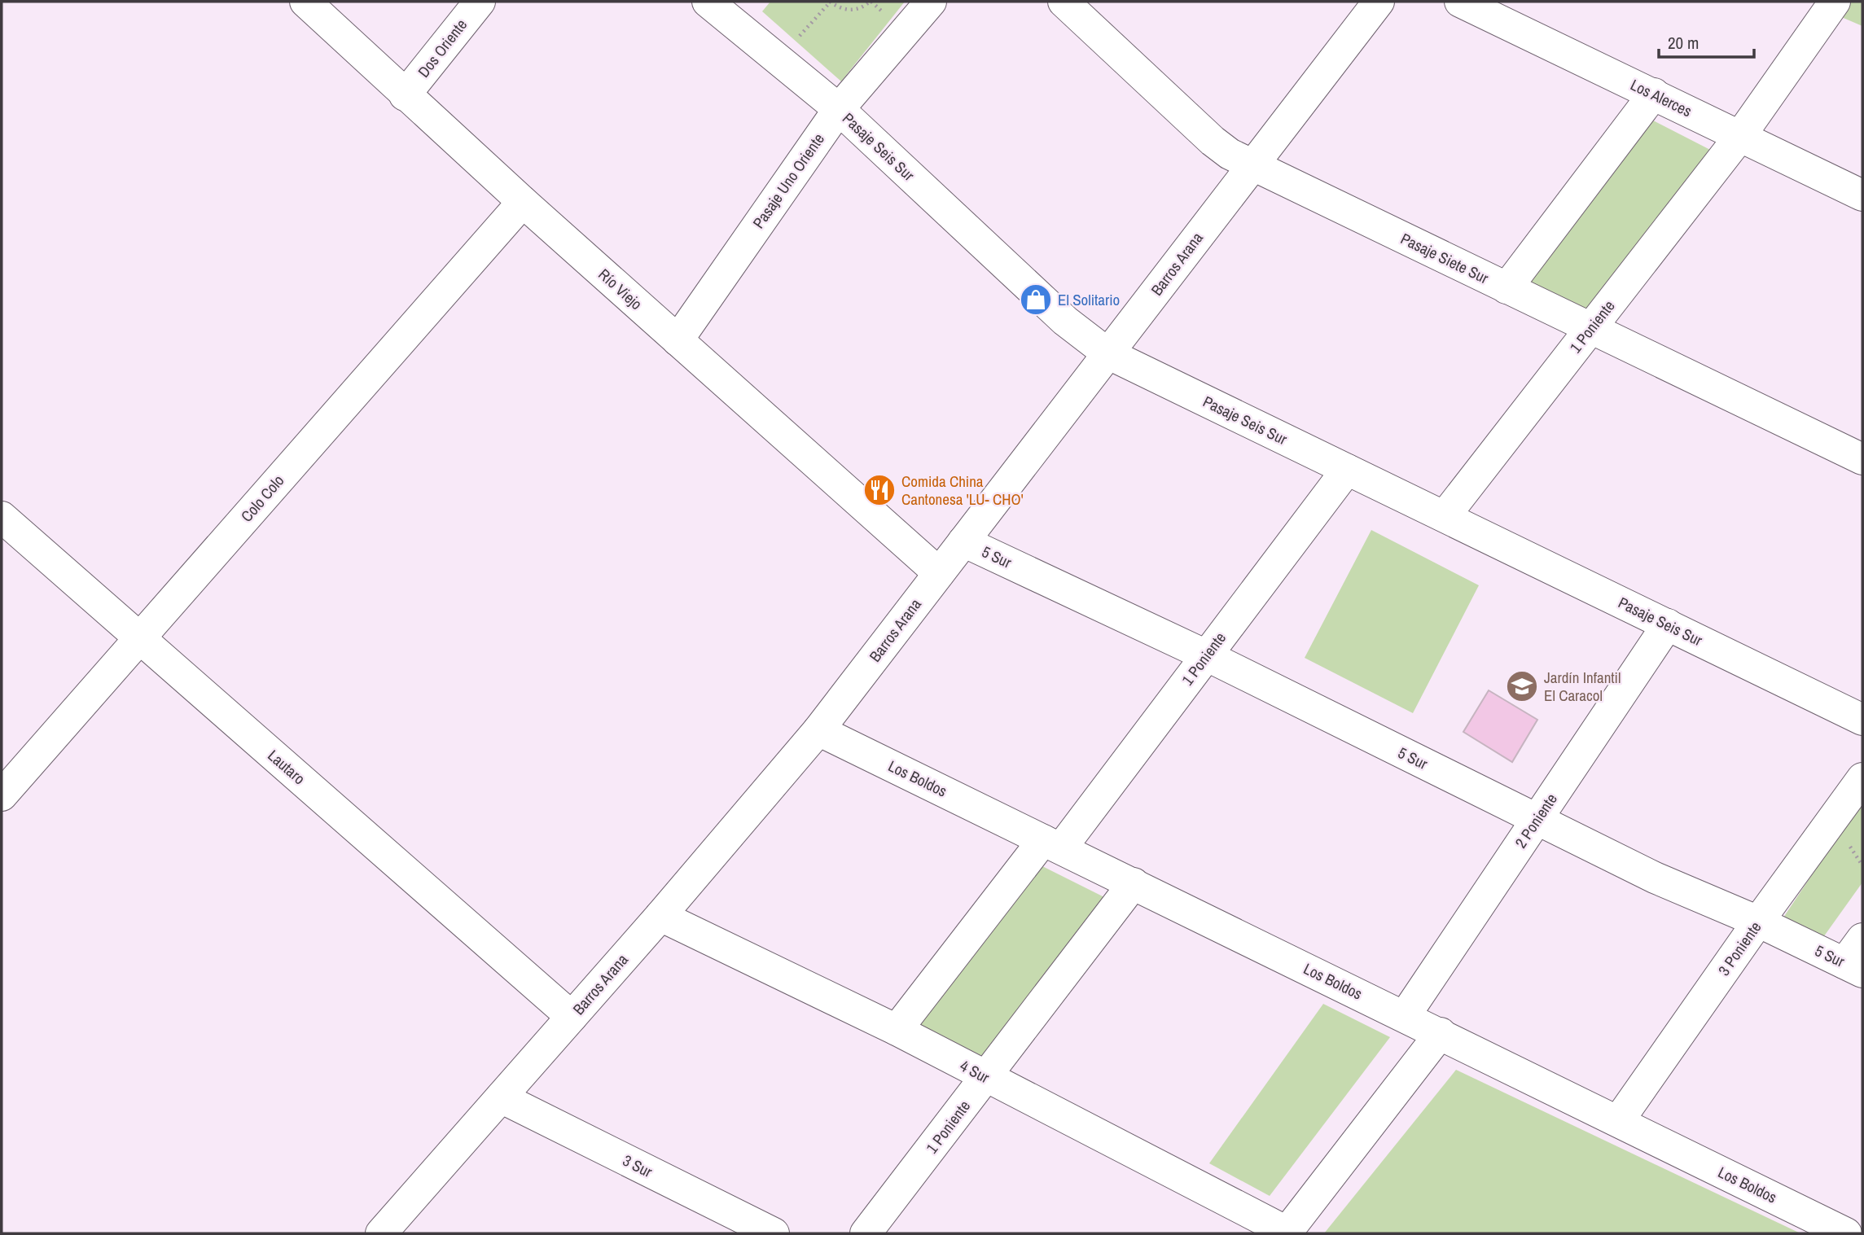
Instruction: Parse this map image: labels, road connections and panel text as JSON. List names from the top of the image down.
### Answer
{
  "streets": {
    "street": [
      "Dos Oriente",
      "Los Alerces",
      "Pasaje Seis Sur",
      "Pasaje Uno Oriente",
      "Pasaje Siete Sur",
      "Barros Arana",
      "Río Viejo",
      "1 Poniente",
      "Colo Colo",
      "5 Sur",
      "Lautaro",
      "Los Boldos",
      "2 Poniente",
      "3 Poniente",
      "4 Sur",
      "3 Sur"
    ]
  },
  "crossings": [
    ["Dos Oriente", "Río Viejo"],
    ["Los Alerces", "1 Poniente"],
    ["Pasaje Seis Sur", "Pasaje Uno Oriente"],
    ["Pasaje Seis Sur", "Barros Arana"],
    ["Pasaje Seis Sur", "1 Poniente"],
    ["Pasaje Seis Sur", "2 Poniente"],
    ["Pasaje Uno Oriente", "Río Viejo"],
    ["Pasaje Siete Sur", "Barros Arana"],
    ["Pasaje Siete Sur", "1 Poniente"],
    ["Barros Arana", "Río Viejo"],
    ["Barros Arana", "5 Sur"],
    ["Barros Arana", "Lautaro"],
    ["Barros Arana", "Los Boldos"],
    ["Barros Arana", "4 Sur"],
    ["Barros Arana", "3 Sur"],
    ["Río Viejo", "Colo Colo"],
    ["1 Poniente", "5 Sur"],
    ["1 Poniente", "Los Boldos"],
    ["1 Poniente", "4 Sur"],
    ["Colo Colo", "Lautaro"],
    ["5 Sur", "2 Poniente"],
    ["5 Sur", "3 Poniente"],
    ["Los Boldos", "2 Poniente"],
    ["Los Boldos", "3 Poniente"]
  ],
  "places": {
    "shop": ["El Solitario"],
    "restaurant": ["Comida China Cantonesa 'LU- CHO'"],
    "school or university": ["Jardín Infantil El Caracol"]
  },
  "scale_bar": "20 m"
}
